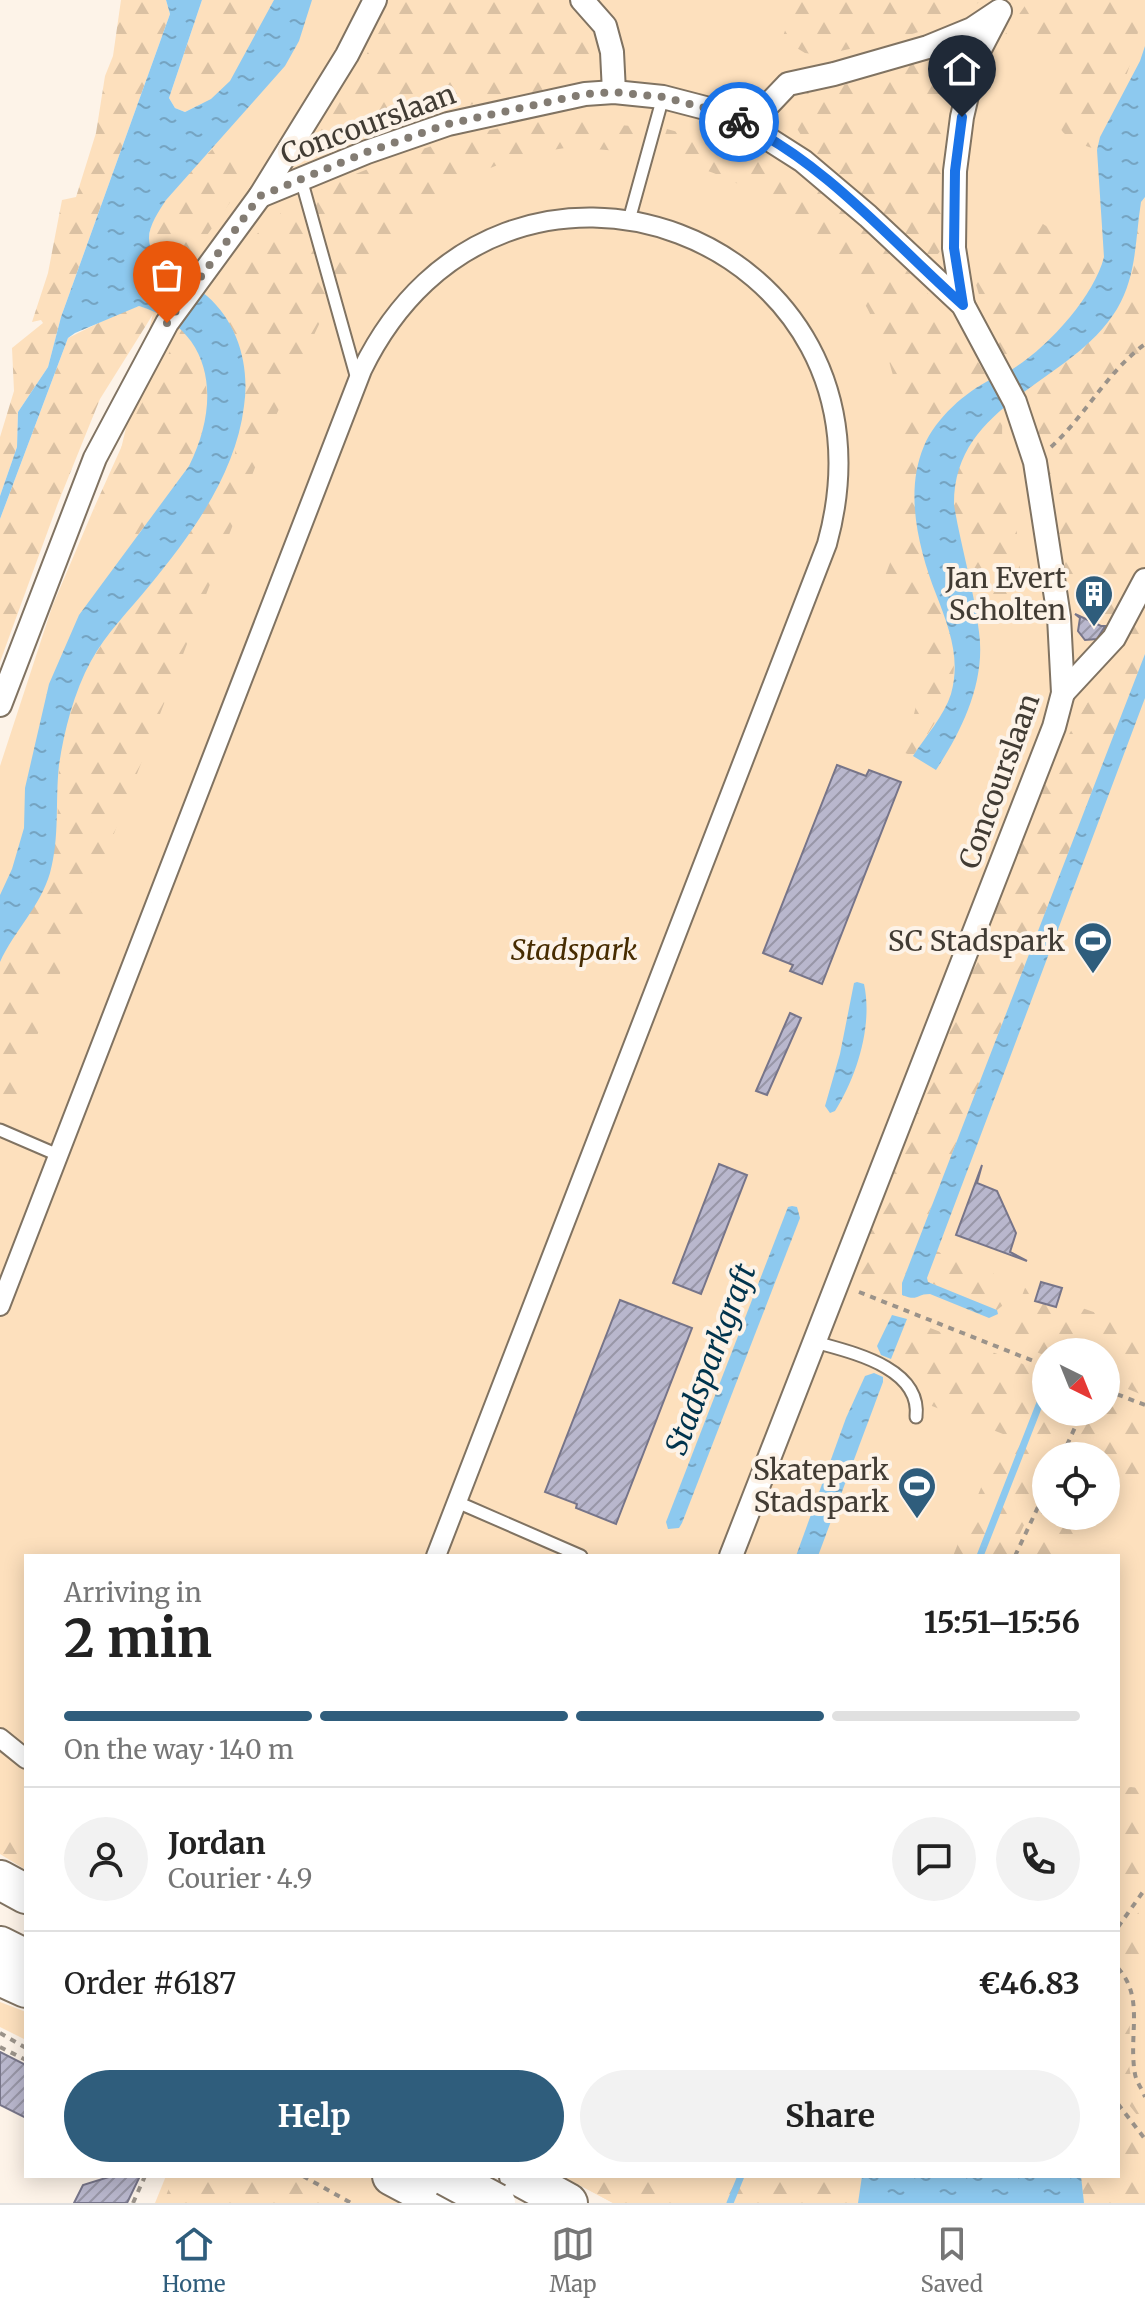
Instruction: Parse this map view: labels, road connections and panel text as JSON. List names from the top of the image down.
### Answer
{
  "streets": {
    "street": ["Concourslaan"]
  },
  "water": ["Stadsparkgraft"],
  "parks": ["Stadspark"],
  "places": {
    "building": ["Jan Evert Scholten"],
    "sports": ["SC Stadspark", "Skatepark Stadspark"]
  },
  "north": "bottom right",
  "page": {
    "heading": ["2 min", "Arriving in", "15:51–15:56"],
    "panel": [
      "Jordan",
      "Courier · 4.9",
      "Order #6187",
      "€46.83"
    ],
    "bar": "On the way · 140 m",
    "buttons": ["Help", "Share"],
    "tabs": ["Home", "Map", "Saved"]
  }
}
